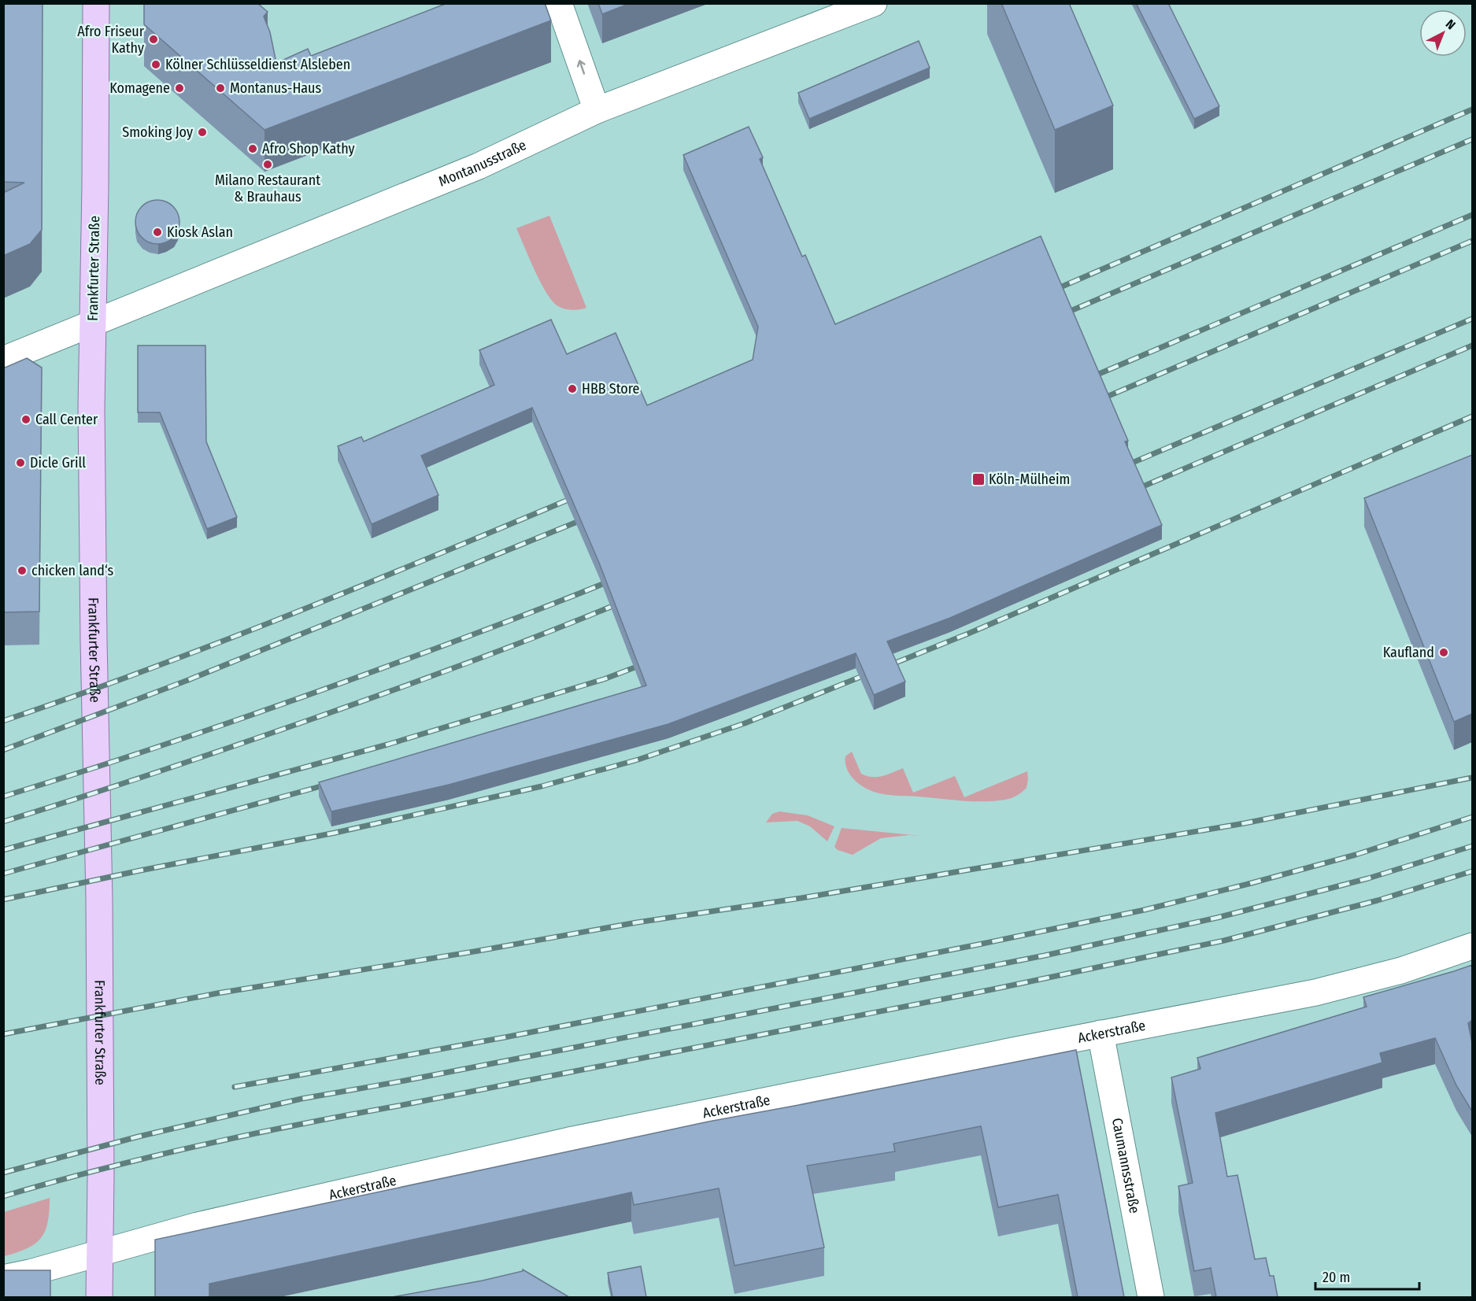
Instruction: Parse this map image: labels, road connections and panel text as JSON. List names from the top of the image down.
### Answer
{
  "streets": {
    "main road": ["Frankfurter Straße"],
    "street": ["Montanusstraße", "Ackerstraße", "Caumannsstraße"]
  },
  "crossings": [
    ["Montanusstraße", "Frankfurter Straße"],
    ["Frankfurter Straße", "Ackerstraße"],
    ["Ackerstraße", "Caumannsstraße"]
  ],
  "places": {
    "other": [
      "Afro Friseur Kathy",
      "Kölner Schlüsseldienst Alsleben",
      "Komagene",
      "Montanus-Haus",
      "Smoking Joy",
      "Afro Shop Kathy",
      "Milano Restaurant & Brauhaus",
      "Kiosk Aslan",
      "HBB Store",
      "Call Center",
      "Dicle Grill",
      "chicken land‘s",
      "Kaufland"
    ],
    "transit": ["Köln-Mülheim"]
  },
  "scale_bar": "20 m",
  "north": "top right"
}
